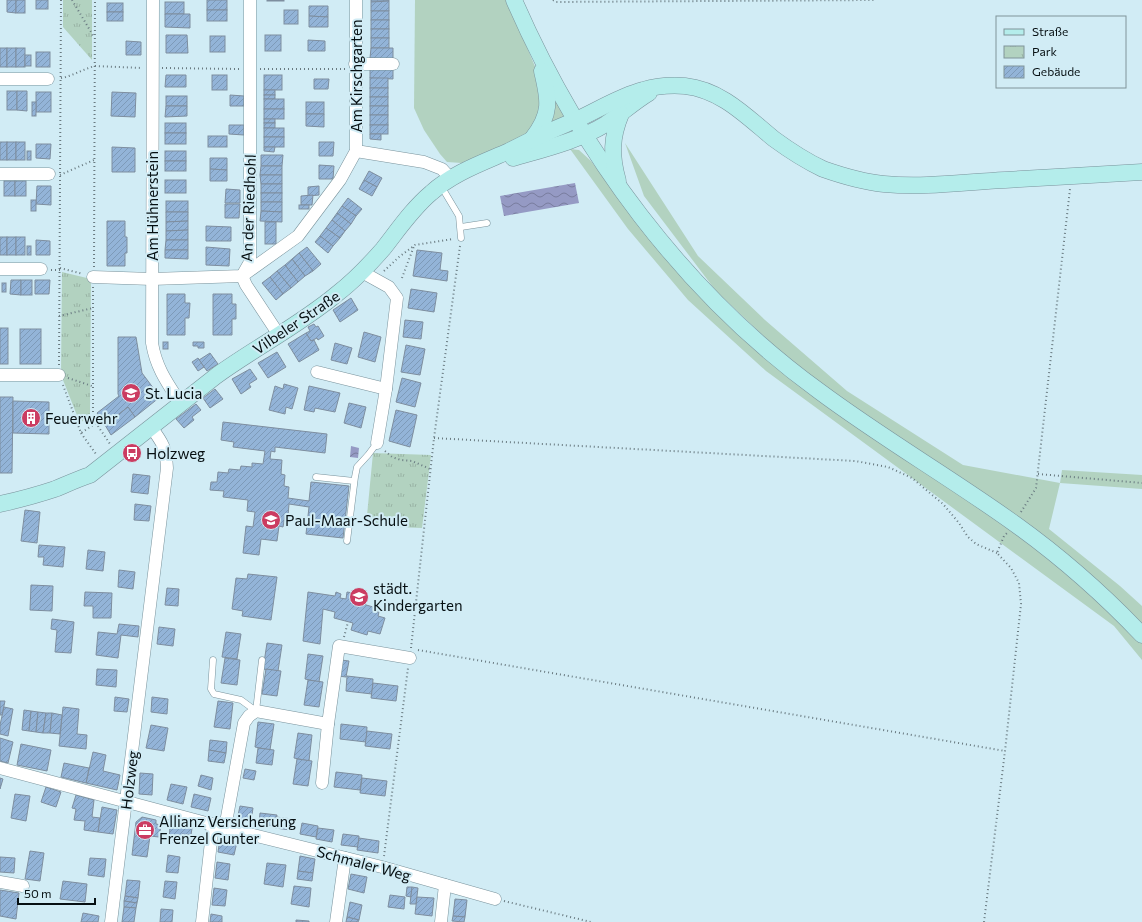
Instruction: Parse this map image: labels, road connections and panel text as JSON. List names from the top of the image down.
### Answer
{
  "streets": {
    "street": [
      "Am Kirschgarten",
      "Am Hühnerstein",
      "An der Riedhohl",
      "Vilbeler Straße",
      "Holzweg",
      "Schmaler Weg"
    ]
  },
  "crossings": [
    ["Am Kirschgarten", "An der Riedhohl"],
    ["Am Kirschgarten", "Vilbeler Straße"],
    ["Am Hühnerstein", "Vilbeler Straße"],
    ["An der Riedhohl", "Vilbeler Straße"],
    ["Vilbeler Straße", "Holzweg"],
    ["Holzweg", "Schmaler Weg"]
  ],
  "places": {
    "school or university": ["St. Lucia", "Paul-Maar-Schule", "städt. Kindergarten"],
    "building": ["Feuerwehr"],
    "bus stop": ["Holzweg"],
    "office": ["Allianz Versicherung Frenzel Gunter"]
  },
  "legend": ["Straße", "Park", "Gebäude"],
  "scale_bar": "50 m"
}
